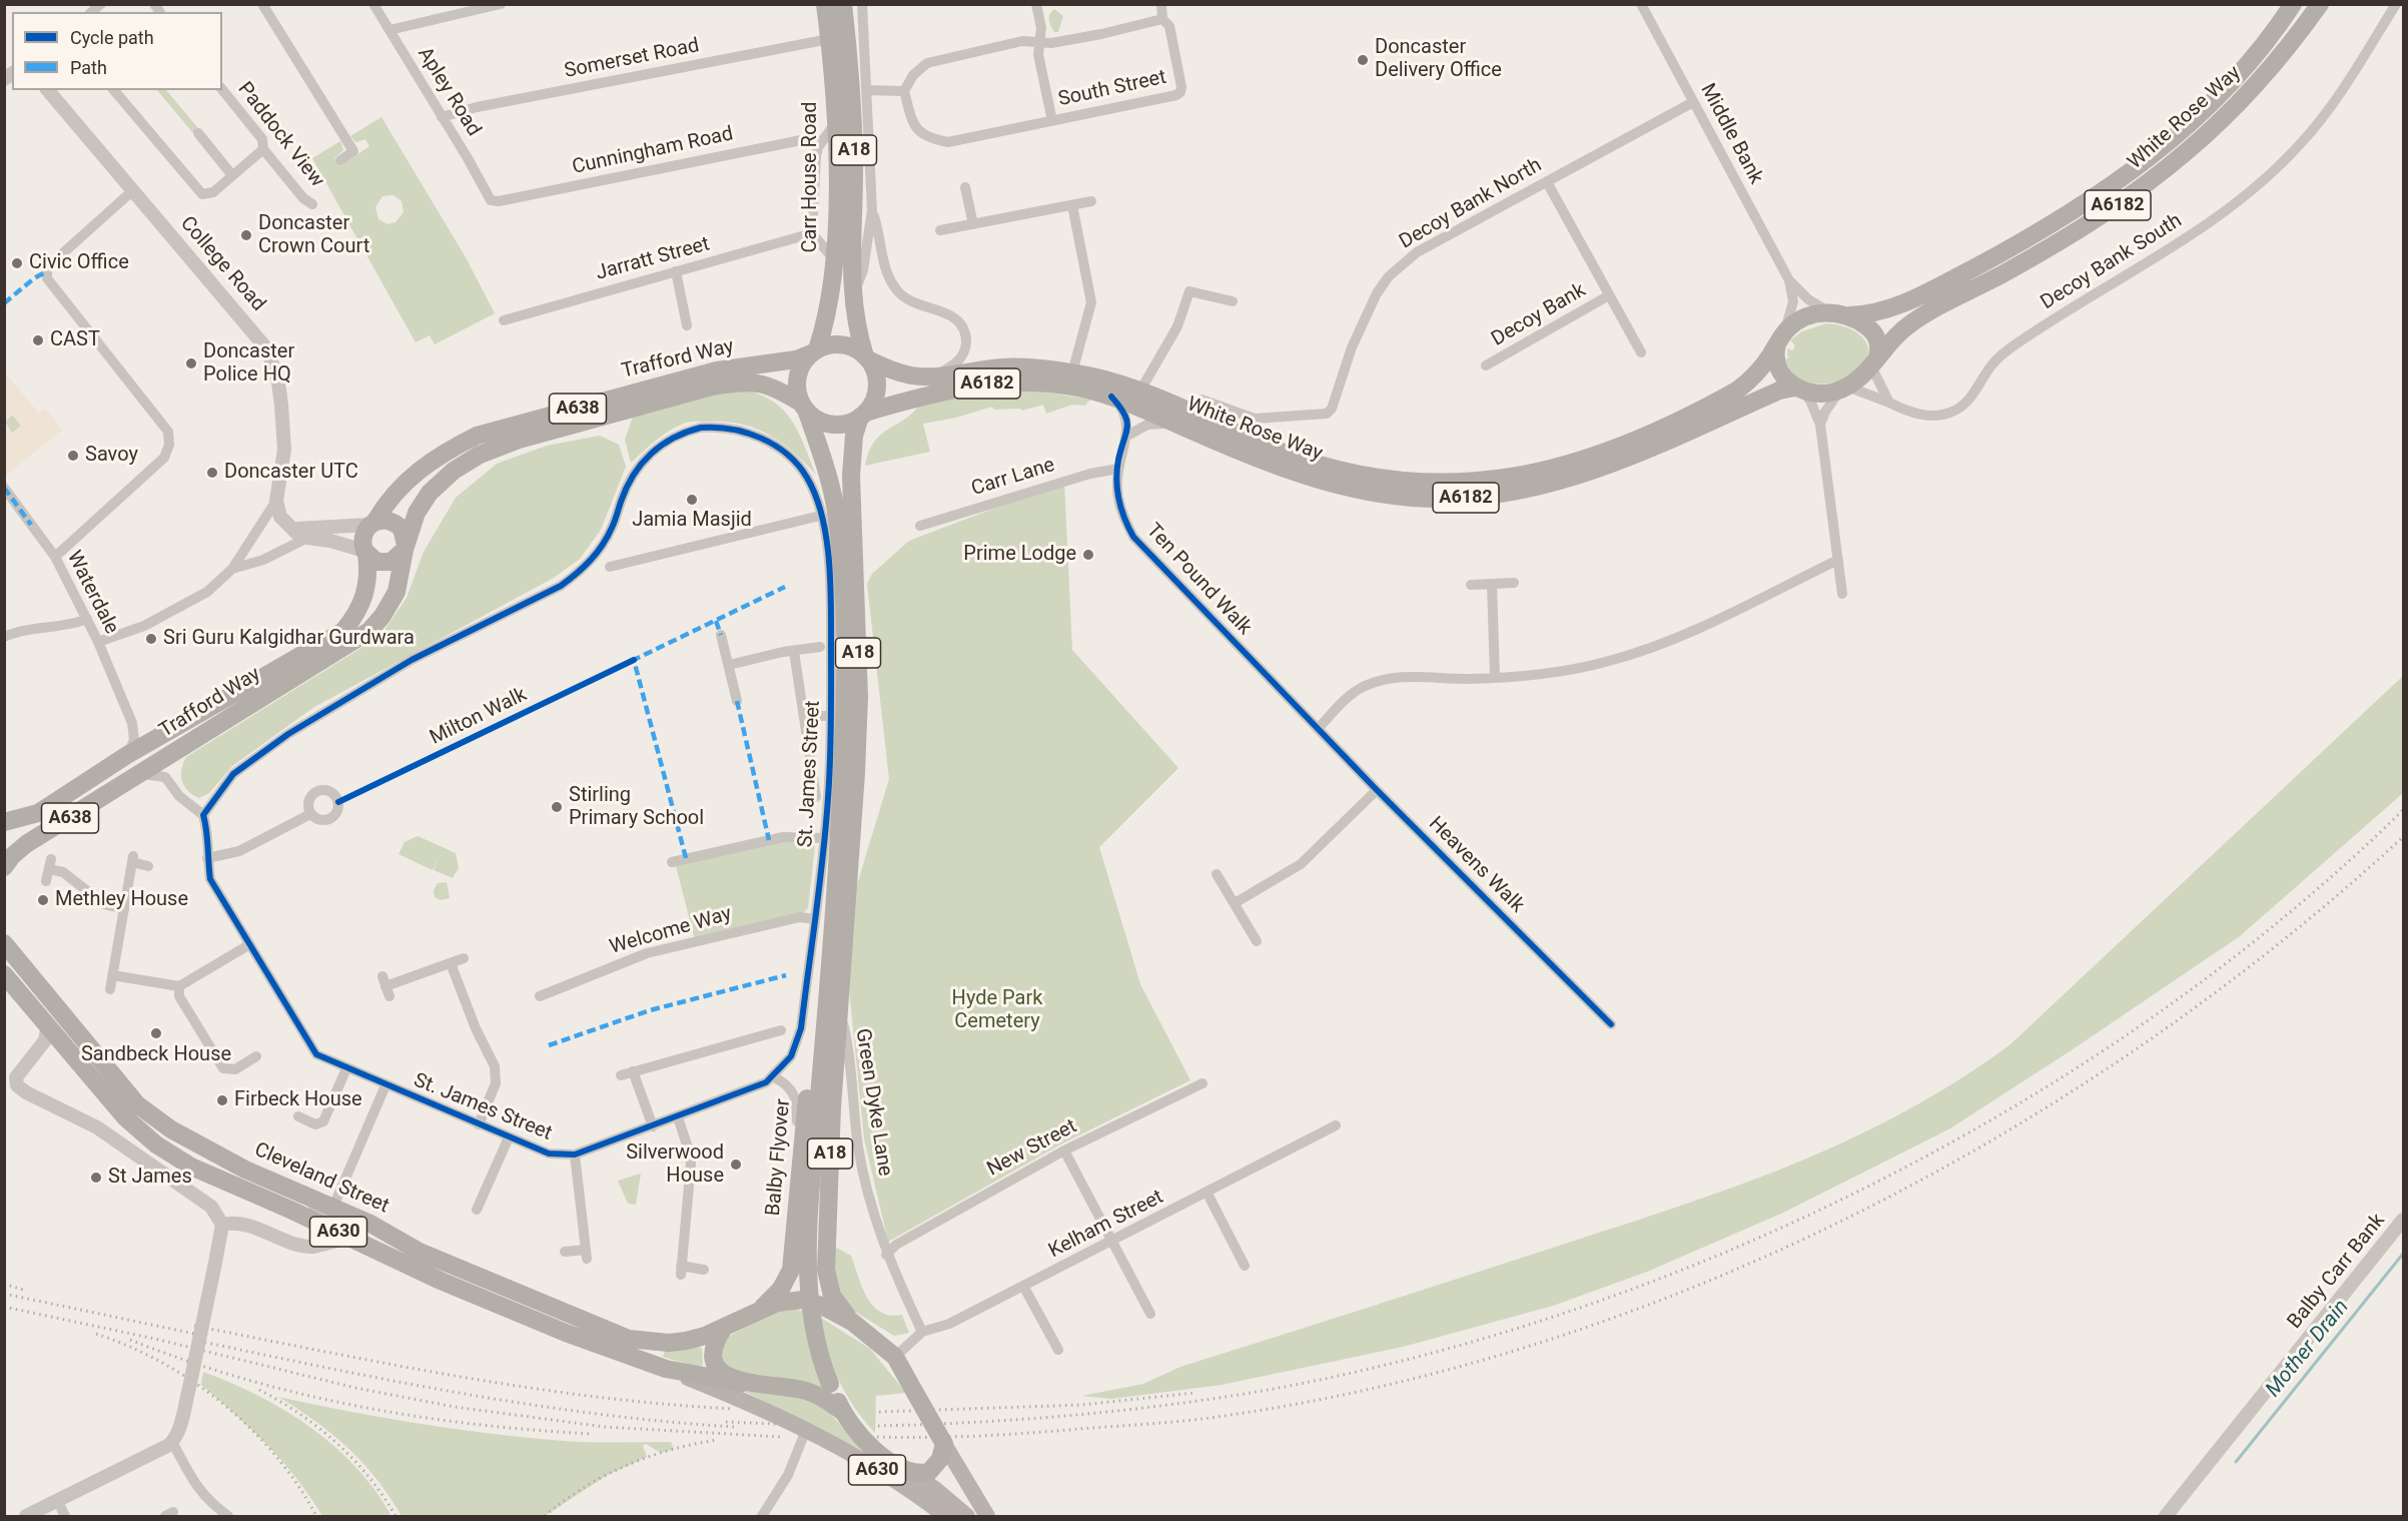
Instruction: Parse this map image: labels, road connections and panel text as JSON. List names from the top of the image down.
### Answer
{
  "streets": {
    "highway": [
      "White Rose Way",
      "A18",
      "Carr House Road",
      "A6182",
      "Trafford Way",
      "A638",
      "Balby Flyover",
      "Cleveland Street",
      "A630"
    ],
    "street": [
      "Somerset Road",
      "South Street",
      "Apley Road",
      "Middle Bank",
      "Paddock View",
      "Cunningham Road",
      "Decoy Bank North",
      "Jarratt Street",
      "Decoy Bank South",
      "College Road",
      "Decoy Bank",
      "Carr Lane",
      "Ten Pound Walk",
      "Waterdale",
      "St. James Street",
      "Heavens Walk",
      "Welcome Way",
      "Green Dyke Lane",
      "New Street",
      "Kelham Street",
      "Balby Carr Bank"
    ],
    "cycle path": ["Milton Walk"]
  },
  "crossings": [
    ["Somerset Road", "Apley Road"],
    ["Somerset Road", "Carr House Road"],
    ["Apley Road", "Cunningham Road"],
    ["White Rose Way", "Middle Bank"],
    ["White Rose Way", "A18"],
    ["White Rose Way", "Carr House Road"],
    ["White Rose Way", "Decoy Bank South"],
    ["White Rose Way", "Trafford Way"],
    ["White Rose Way", "Ten Pound Walk"],
    ["Middle Bank", "Decoy Bank North"],
    ["Middle Bank", "Decoy Bank South"],
    ["A18", "Carr House Road"],
    ["A18", "Trafford Way"],
    ["A18", "Green Dyke Lane"],
    ["A18", "Balby Flyover"],
    ["Carr House Road", "Trafford Way"],
    ["Decoy Bank North", "Decoy Bank"],
    ["College Road", "Waterdale"],
    ["Trafford Way", "Waterdale"],
    ["Carr Lane", "Ten Pound Walk"],
    ["Ten Pound Walk", "Heavens Walk"],
    ["St. James Street", "Welcome Way"],
    ["Green Dyke Lane", "New Street"],
    ["Green Dyke Lane", "Kelham Street"],
    ["Balby Flyover", "Cleveland Street"],
    ["Balby Flyover", "Kelham Street"],
    ["Balby Flyover", "A630"],
    ["Cleveland Street", "A630"]
  ],
  "water": ["Mother Drain"],
  "parks": ["Hyde Park Cemetery"],
  "places": [
    "Doncaster Delivery Office",
    "Doncaster Crown Court",
    "Civic Office",
    "CAST",
    "Doncaster Police HQ",
    "Savoy",
    "Doncaster UTC",
    "Jamia Masjid",
    "Prime Lodge",
    "Sri Guru Kalgidhar Gurdwara",
    "Stirling Primary School",
    "Methley House",
    "Sandbeck House",
    "Firbeck House",
    "Silverwood House",
    "St James"
  ],
  "legend": ["Cycle path", "Path"]
}
